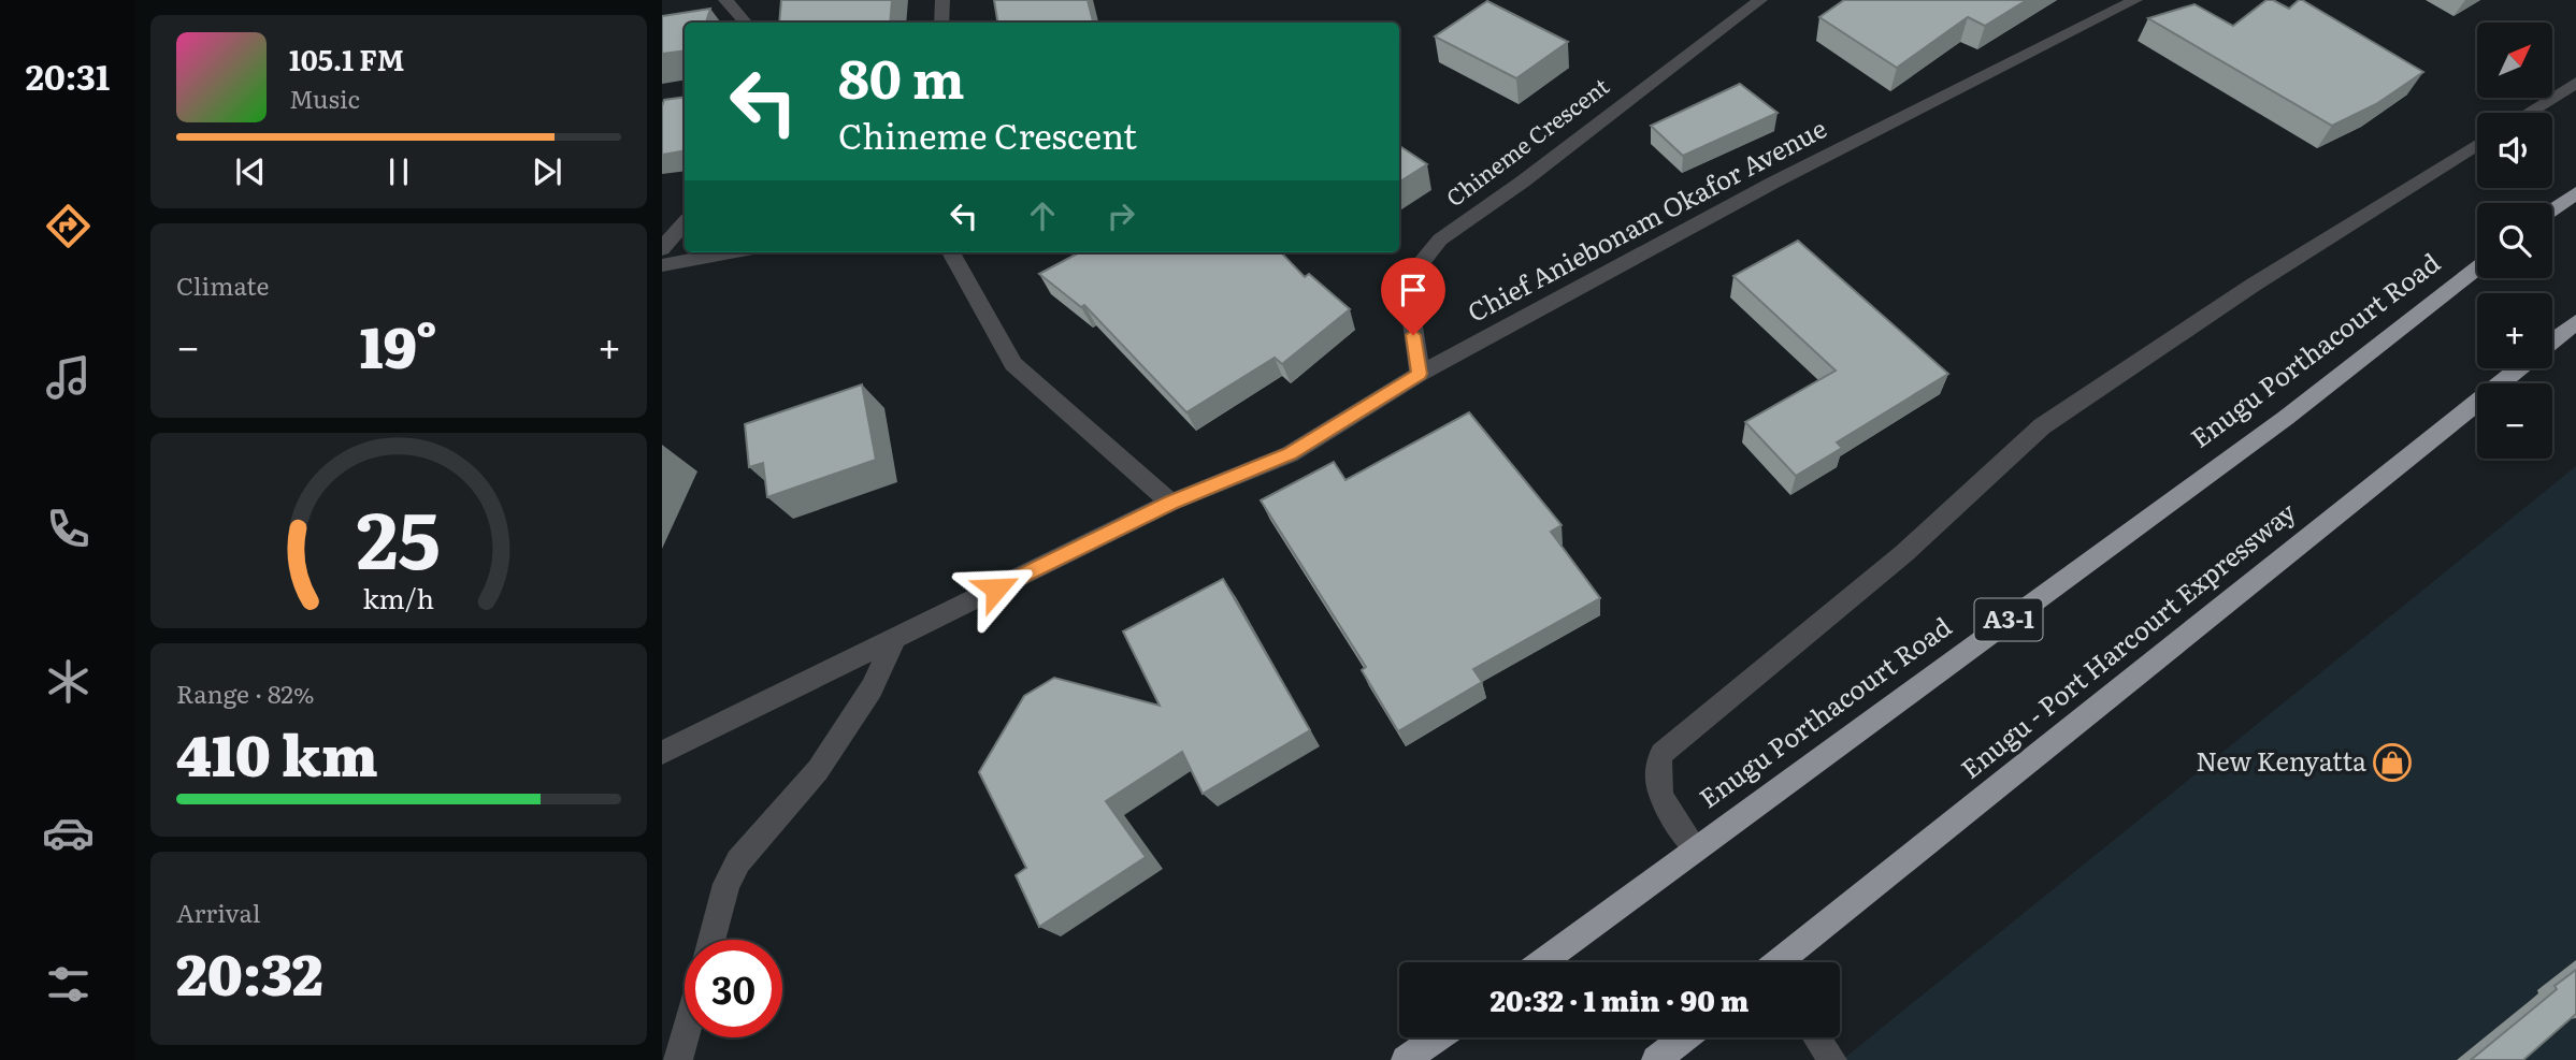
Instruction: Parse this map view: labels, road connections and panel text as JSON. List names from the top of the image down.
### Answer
{
  "streets": {
    "highway": ["Enugu Porthacourt Road", "A3-1", "Enugu - Port Harcourt Expressway"],
    "street": ["Chineme Crescent", "Chief Aniebonam Okafor Avenue"]
  },
  "crossings": [
    ["Chineme Crescent", "Chief Aniebonam Okafor Avenue"]
  ],
  "places": {
    "shop": ["New Kenyatta"]
  },
  "north": "top right",
  "page": {
    "tabs": "20:31",
    "map_buttons": ["+", "−"],
    "turn": ["80 m", "Chineme Crescent"],
    "song": ["105.1 FM", "Music"],
    "tile": [
      "Climate",
      ["Range · 82%", "410 km"],
      ["Arrival", "20:32"]
    ],
    "heat": ["−", "19°", "+"],
    "limit": "30",
    "trip": "20:32 · 1 min · 90 m",
    "gauge": ["25", "km/h"]
  }
}
